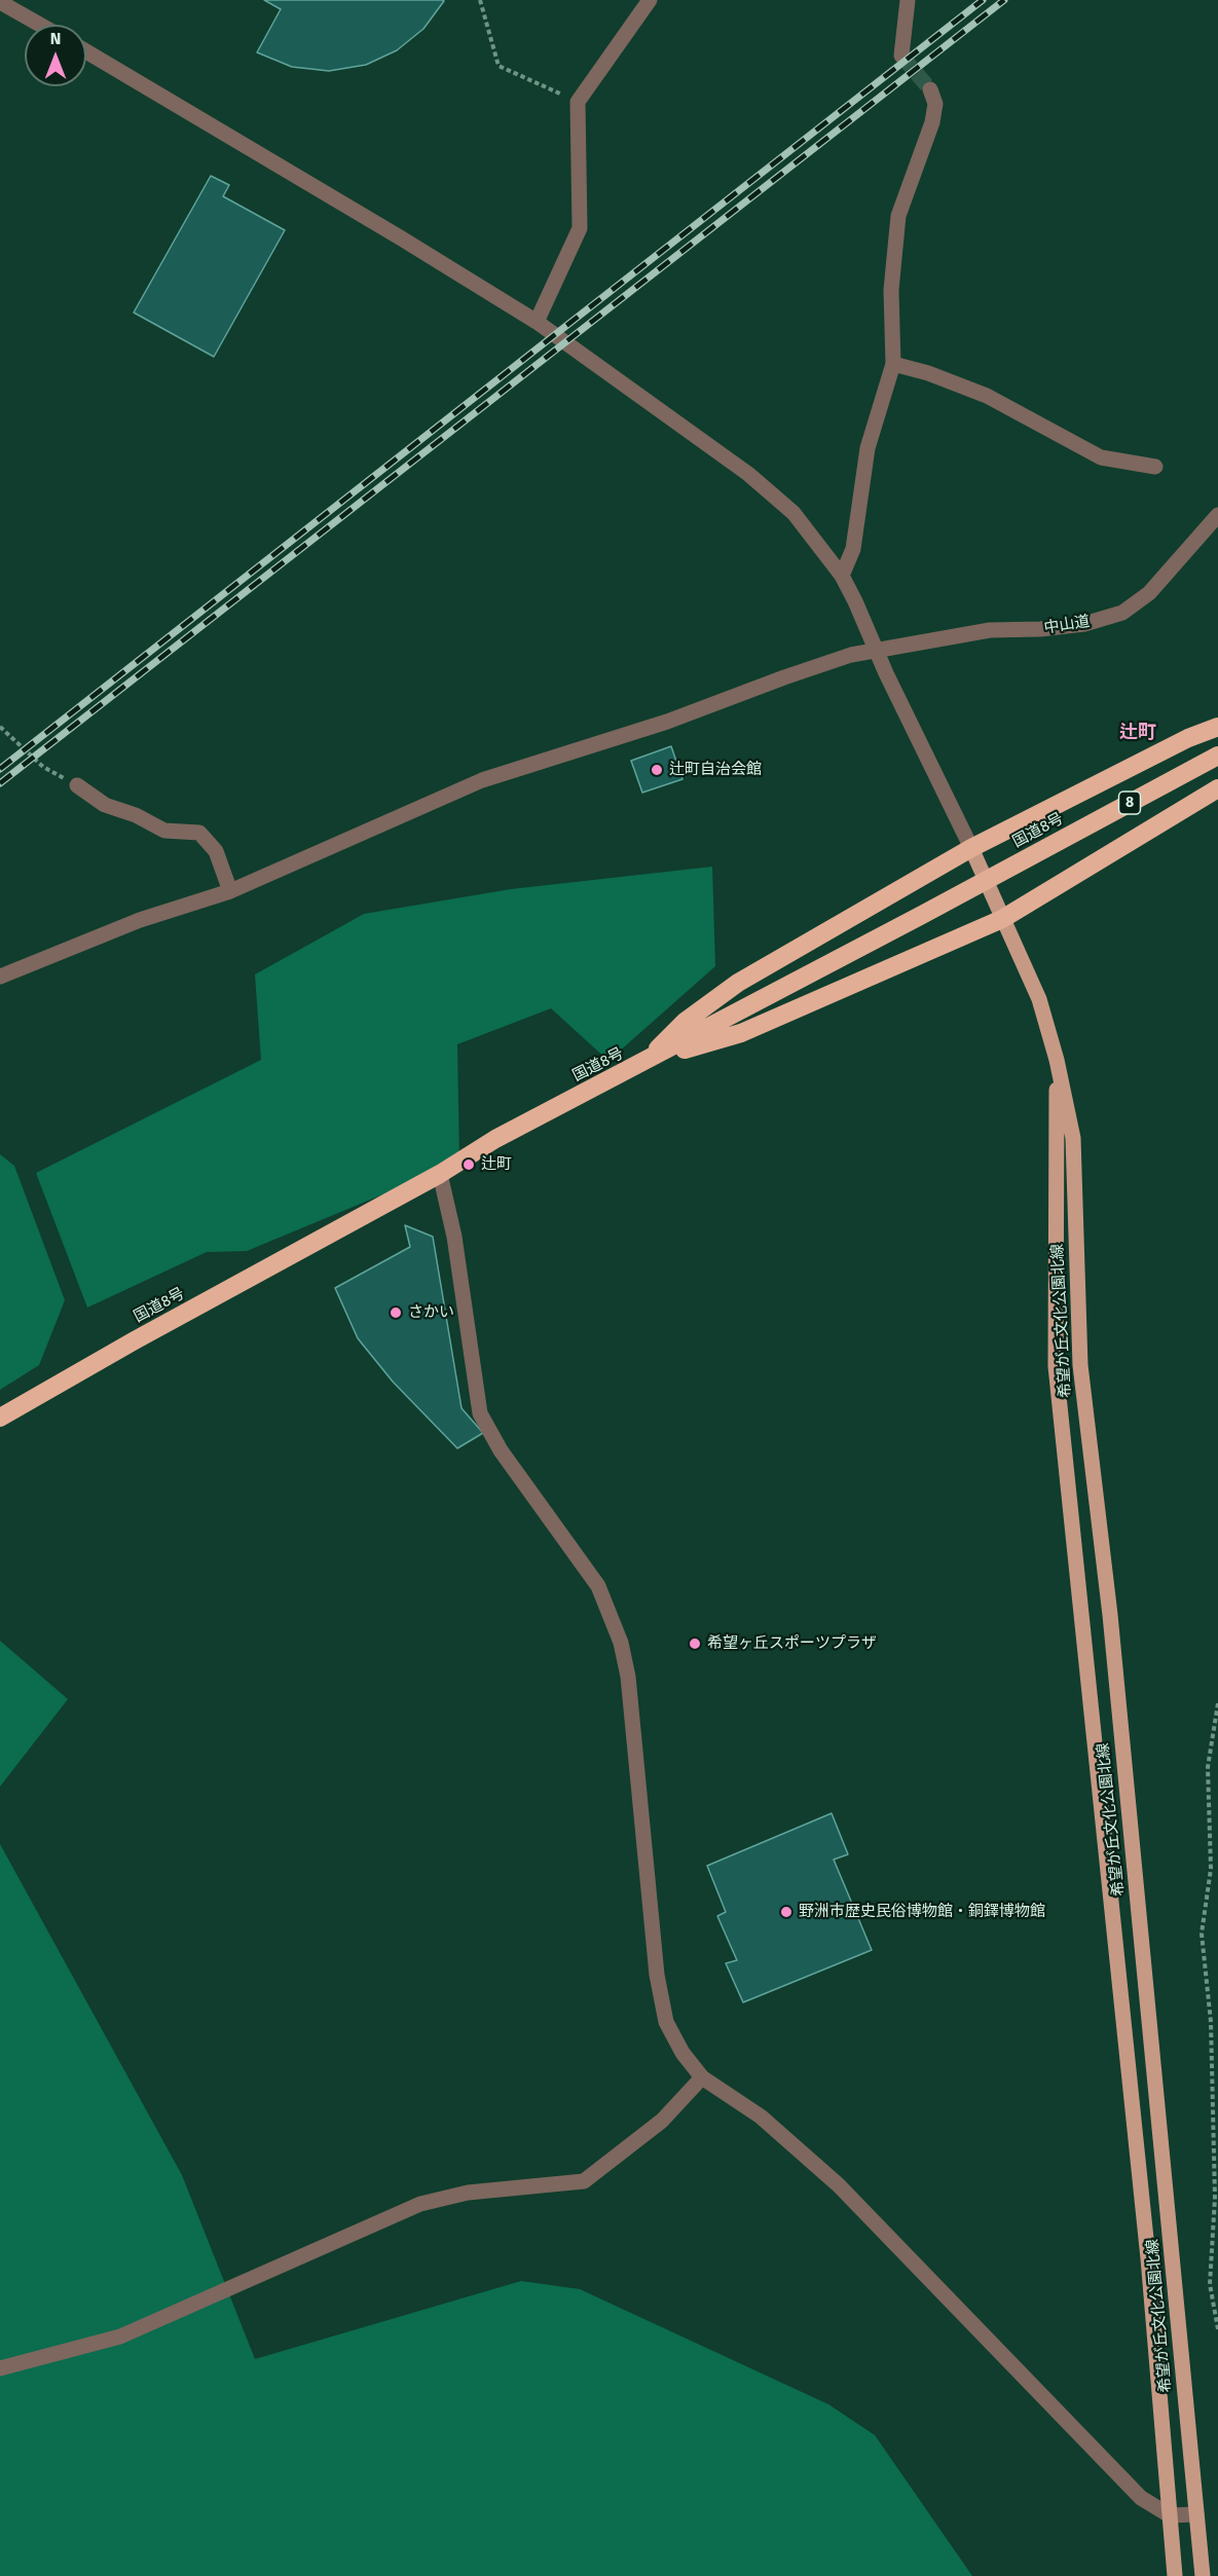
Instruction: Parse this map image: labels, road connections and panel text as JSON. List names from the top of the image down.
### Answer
{
  "streets": {
    "highway": ["8", "国道8号"],
    "main road": ["希望が丘文化公園北線"],
    "street": ["中山道"]
  },
  "districts": ["辻町"],
  "places": [
    "辻町自治会館",
    "辻町",
    "さかい",
    "希望ヶ丘スポーツプラザ",
    "野洲市歴史民俗博物館・銅鐸博物館"
  ],
  "north": "top"
}
